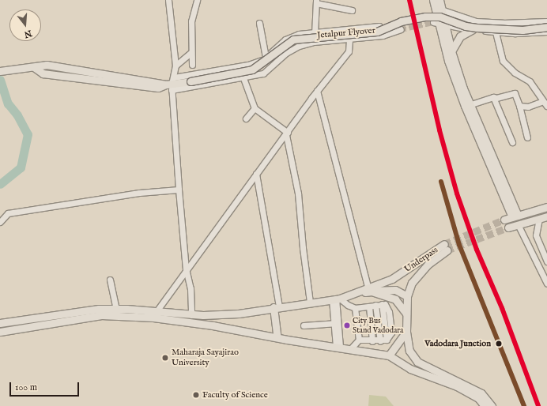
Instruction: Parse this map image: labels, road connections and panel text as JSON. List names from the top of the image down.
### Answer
{
  "streets": {
    "main road": ["Jetalpur Flyover", "Underpass"]
  },
  "places": [
    "City Bus Stand Vadodara",
    "Vadodara Junction",
    "Maharaja Sayajirao University",
    "Faculty of Science"
  ],
  "scale_bar": "100 m",
  "north": "bottom"
}
